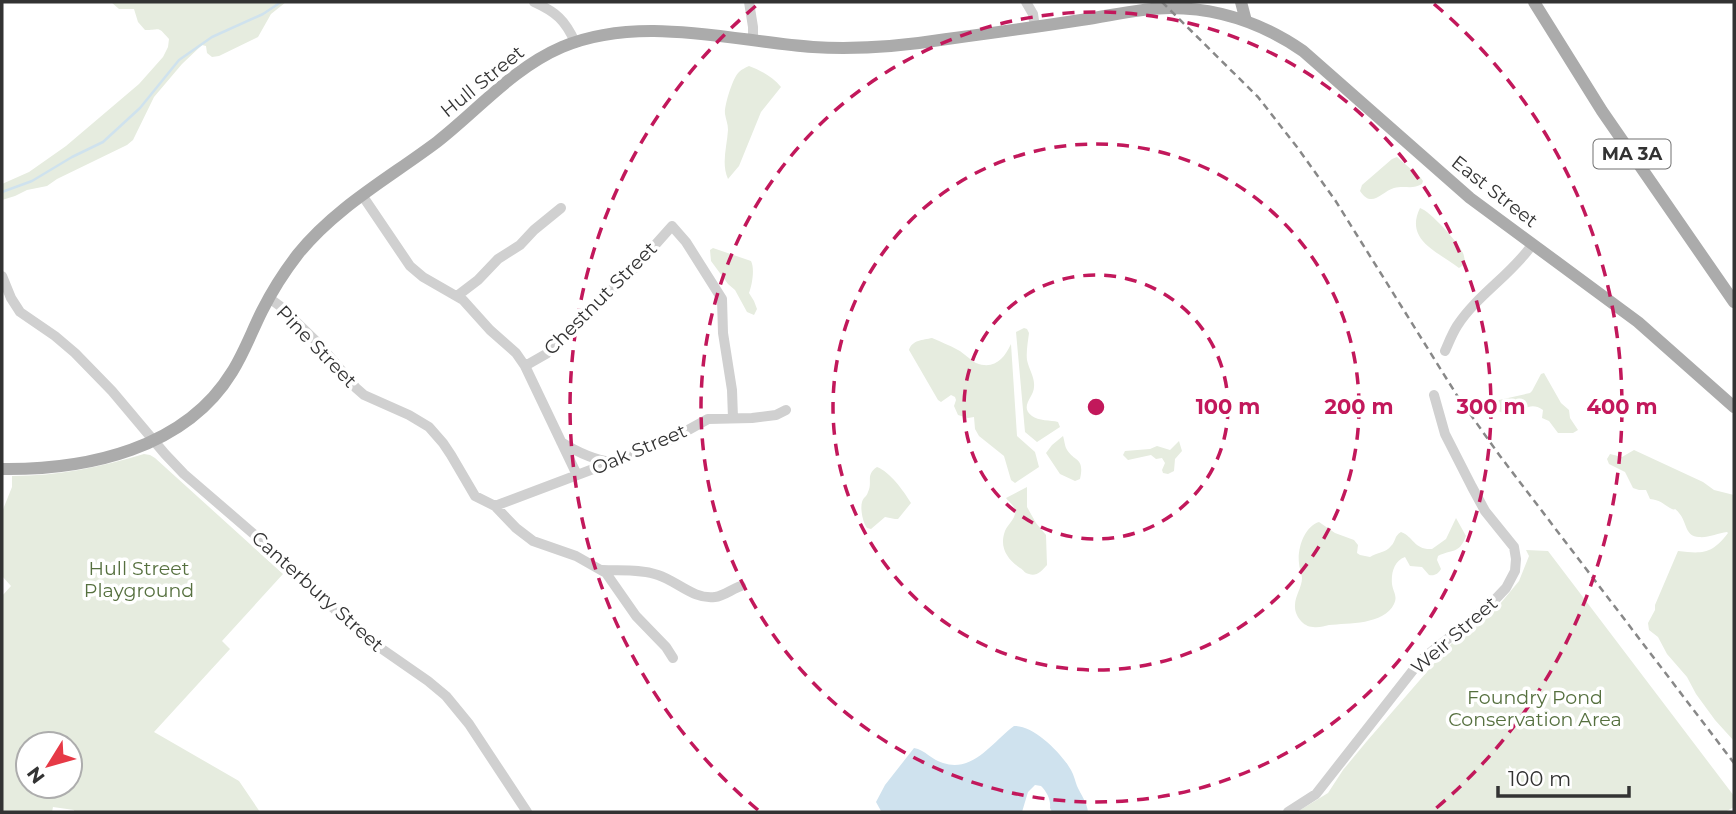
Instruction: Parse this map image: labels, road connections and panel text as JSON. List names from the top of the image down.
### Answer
{
  "streets": {
    "main road": ["Hull Street", "MA 3A", "East Street"],
    "street": [
      "Chestnut Street",
      "Pine Street",
      "Oak Street",
      "Canterbury Street",
      "Weir Street"
    ]
  },
  "crossings": [
    ["Hull Street", "East Street"],
    ["Hull Street", "Pine Street"],
    ["Hull Street", "Canterbury Street"],
    ["Chestnut Street", "Oak Street"],
    ["Pine Street", "Oak Street"]
  ],
  "parks": ["Hull Street Playground", "Foundry Pond Conservation Area"],
  "scale_bar": "100 m",
  "north": "bottom left",
  "rings": [
    "100 m",
    "200 m",
    "300 m",
    "400 m"
  ]
}
